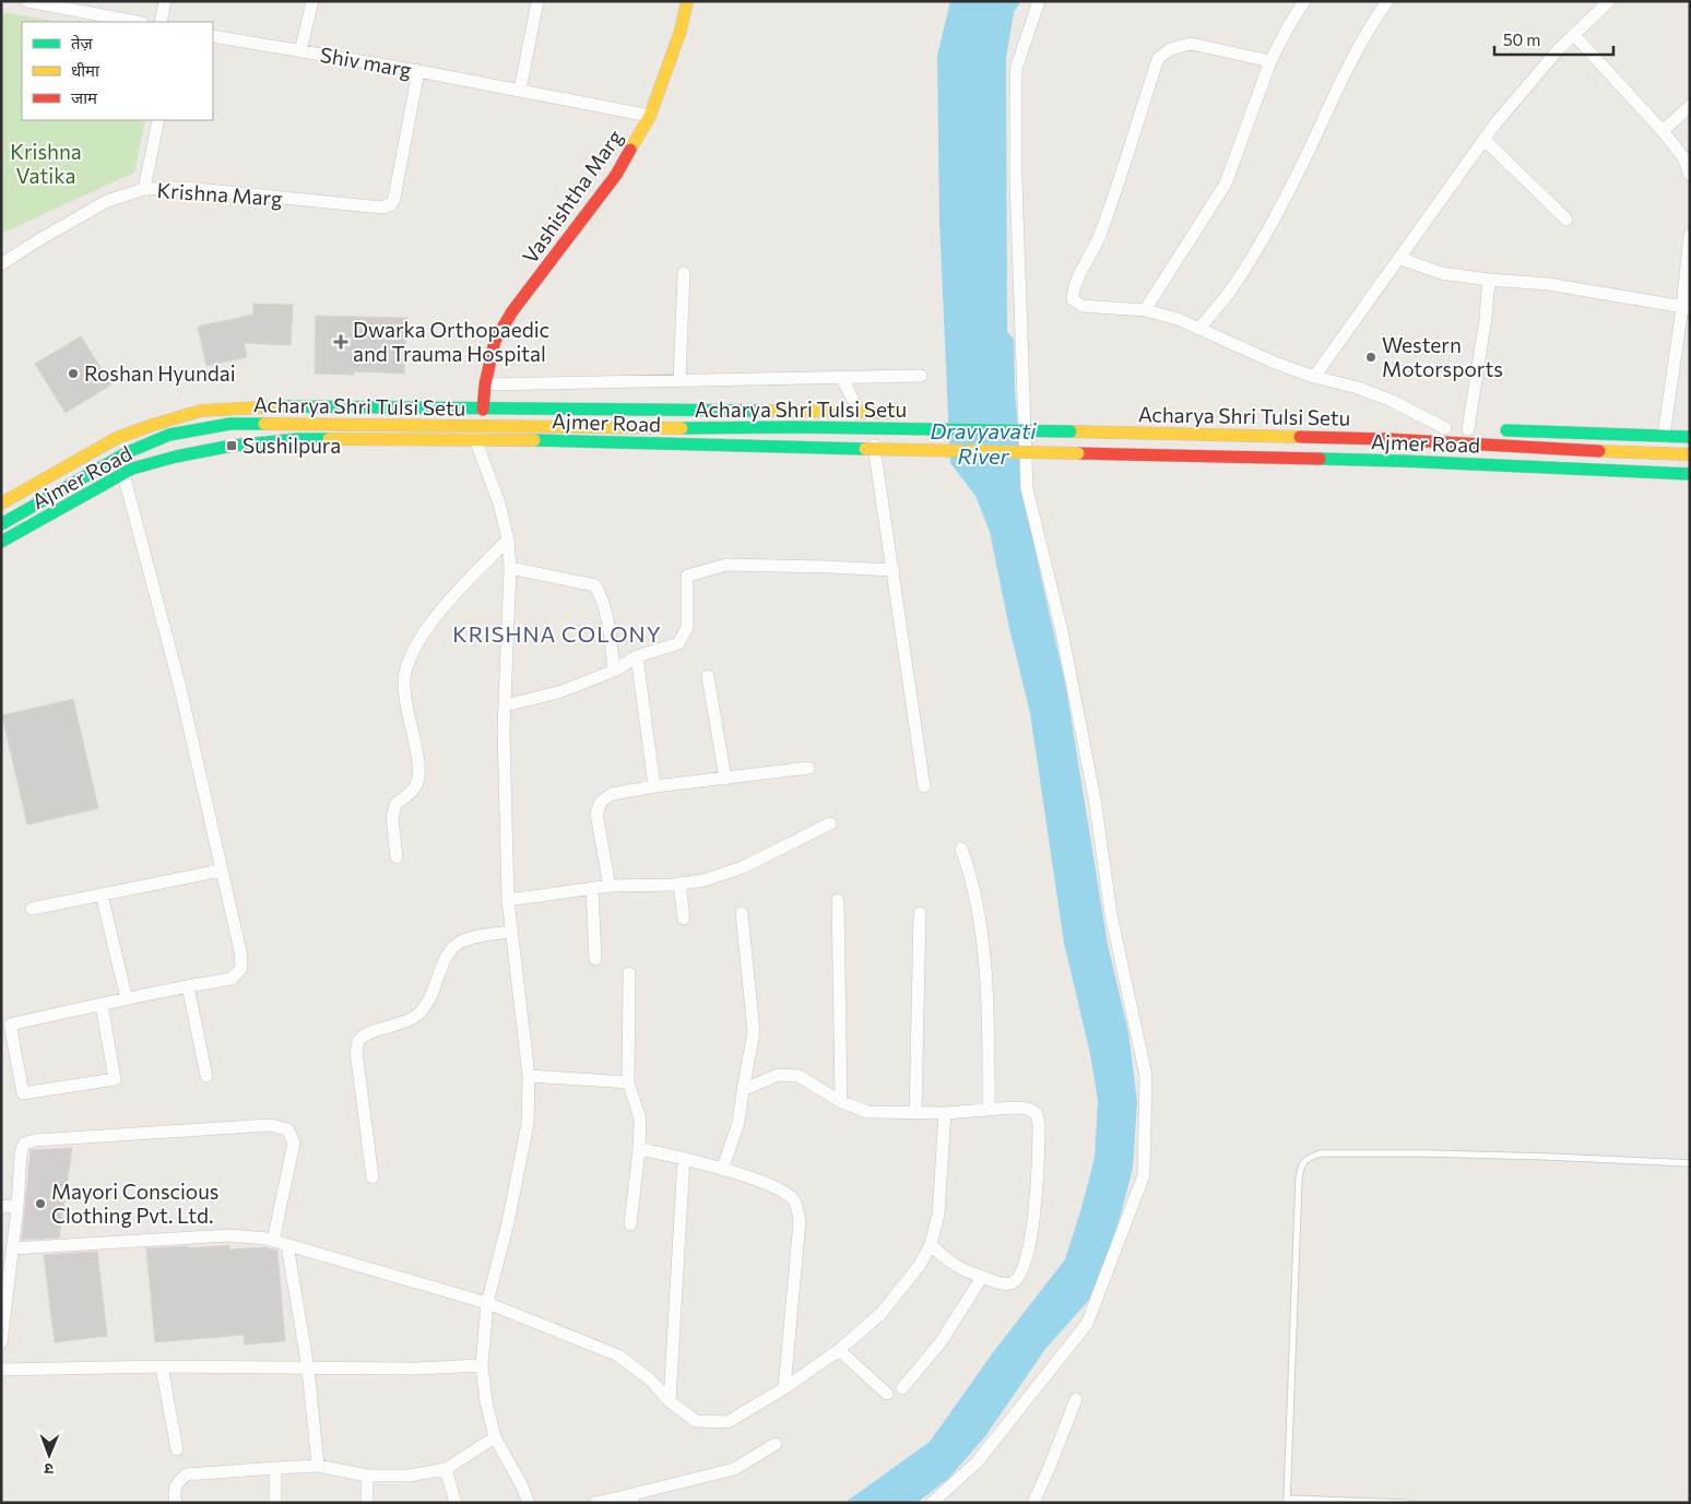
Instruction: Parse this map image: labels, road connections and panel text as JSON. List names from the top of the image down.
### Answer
{
  "streets": {
    "main road": ["Vashishtha Marg", "Acharya Shri Tulsi Setu", "Ajmer Road"],
    "street": ["Shiv marg", "Krishna Marg"]
  },
  "crossings": [
    ["Shiv marg", "Krishna Marg"],
    ["Shiv marg", "Vashishtha Marg"],
    ["Vashishtha Marg", "Ajmer Road"]
  ],
  "districts": ["KRISHNA COLONY"],
  "water": ["Dravyavati River"],
  "parks": ["Krishna Vatika"],
  "places": {
    "health": ["Dwarka Orthopaedic and Trauma Hospital"],
    "other": ["Western Motorsports", "Roshan Hyundai", "Mayori Conscious Clothing Pvt. Ltd."],
    "transit": ["Sushilpura"]
  },
  "legend": ["तेज़", "धीमा", "जाम"],
  "scale_bar": "50 m",
  "north": "bottom"
}
